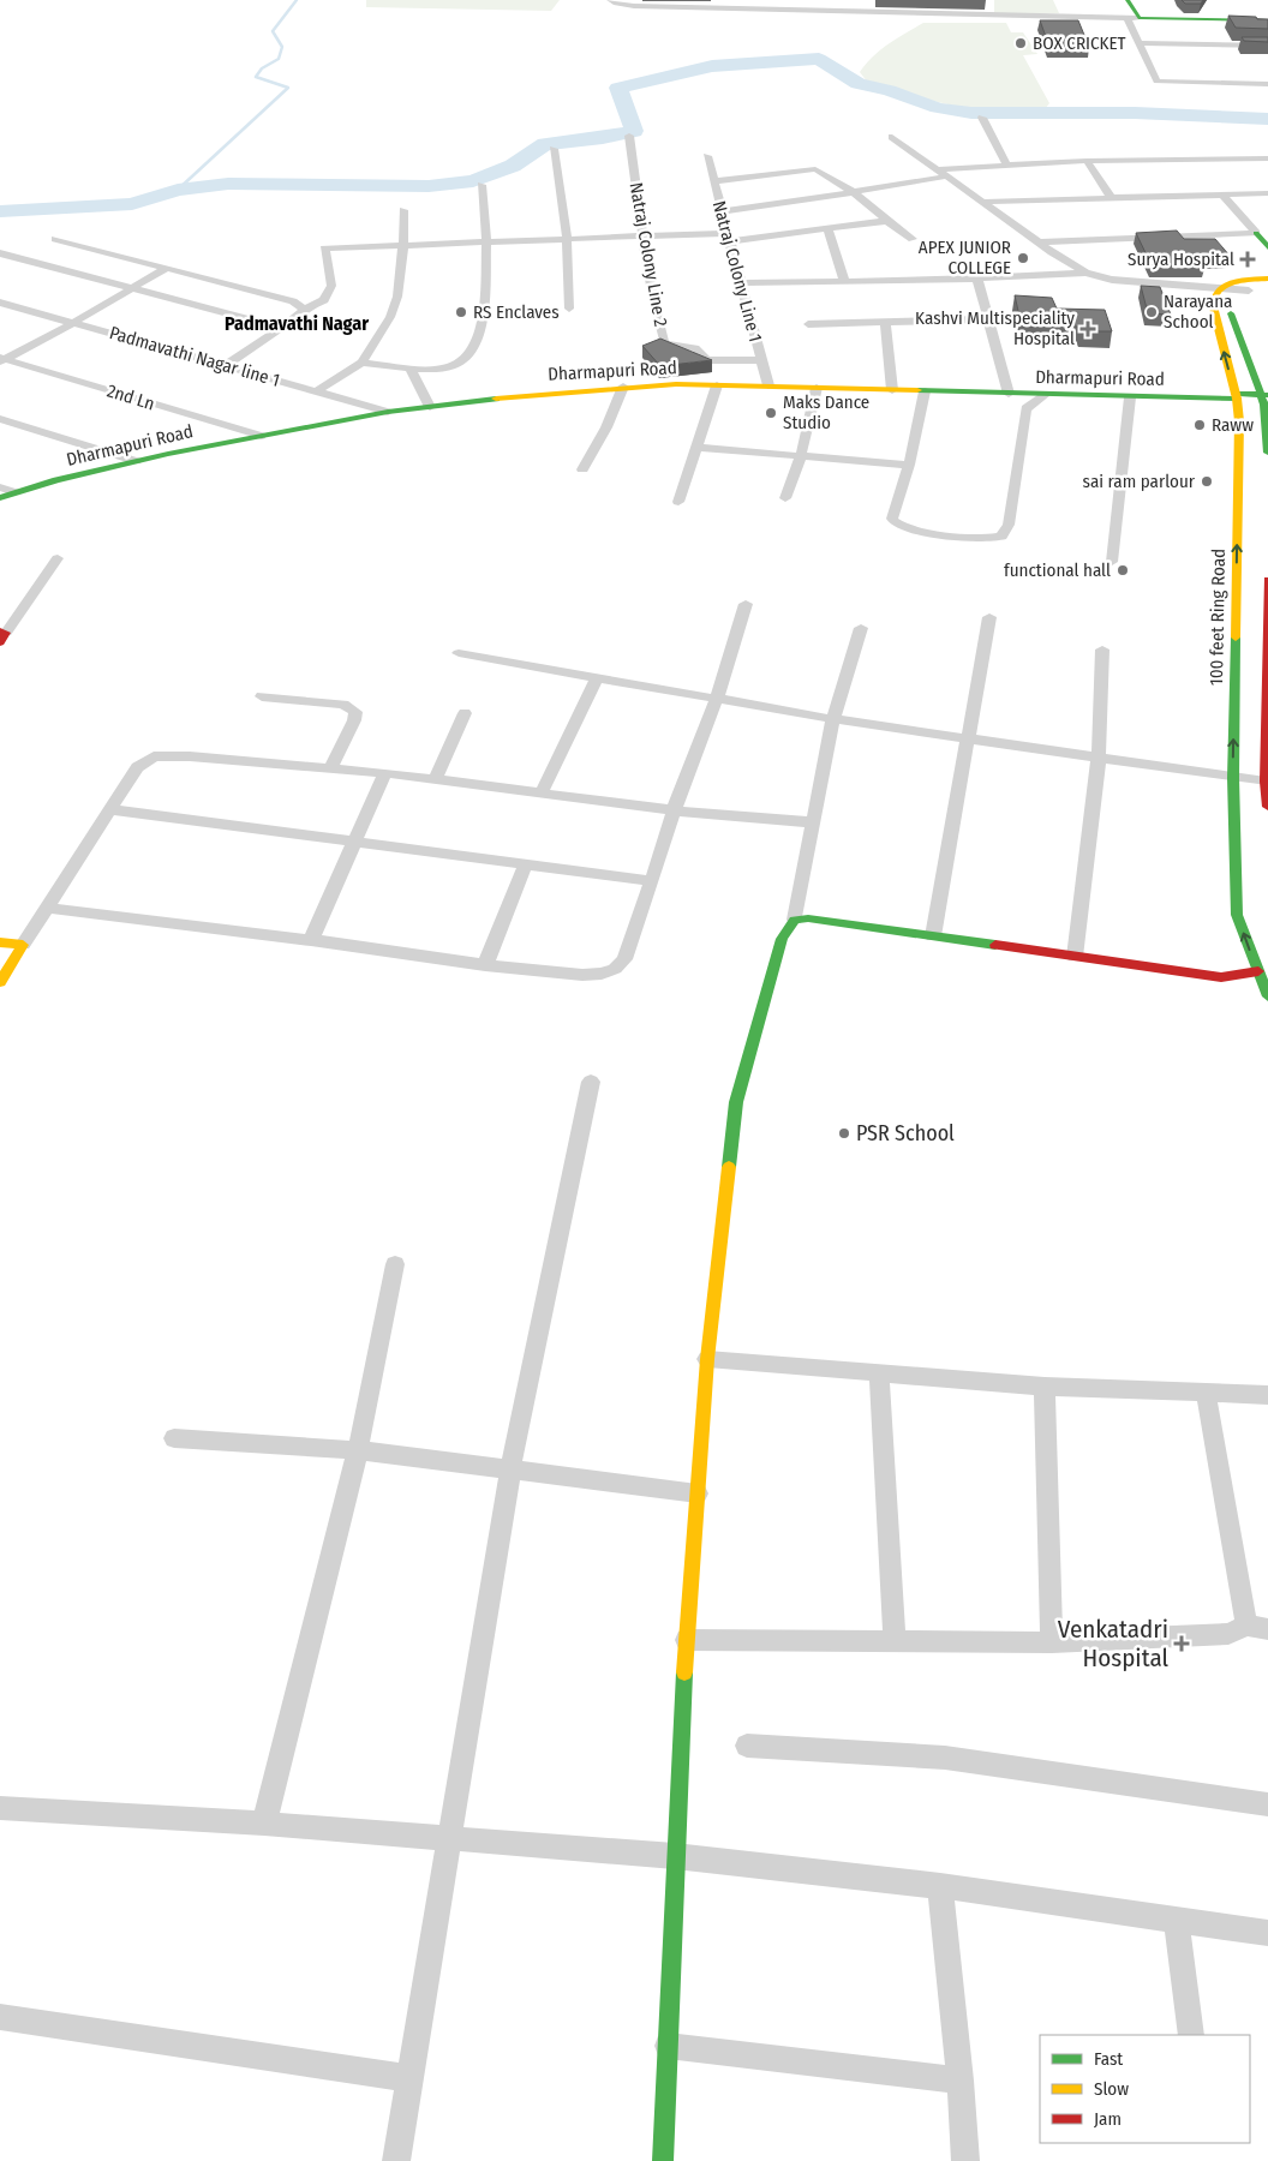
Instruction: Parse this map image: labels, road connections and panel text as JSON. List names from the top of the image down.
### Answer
{
  "streets": {
    "main road": ["Dharmapuri Road", "100 feet Ring Road"],
    "street": [
      "Natraj Colony Line 2",
      "Natraj Colony Line 1",
      "Padmavathi Nagar line 1",
      "2nd Ln"
    ]
  },
  "crossings": [
    ["Natraj Colony Line 2", "Natraj Colony Line 1"],
    ["Natraj Colony Line 1", "Dharmapuri Road"],
    ["Padmavathi Nagar line 1", "Dharmapuri Road"],
    ["Dharmapuri Road", "2nd Ln"],
    ["Dharmapuri Road", "100 feet Ring Road"]
  ],
  "districts": ["Padmavathi Nagar"],
  "places": {
    "other": [
      "BOX CRICKET",
      "APEX JUNIOR COLLEGE",
      "RS Enclaves",
      "Narayana School",
      "Maks Dance Studio",
      "Raww",
      "sai ram parlour",
      "functional hall",
      "PSR School"
    ],
    "health": ["Surya Hospital", "Kashvi Multispeciality Hospital", "Venkatadri Hospital"]
  },
  "legend": ["Fast", "Slow", "Jam"]
}
